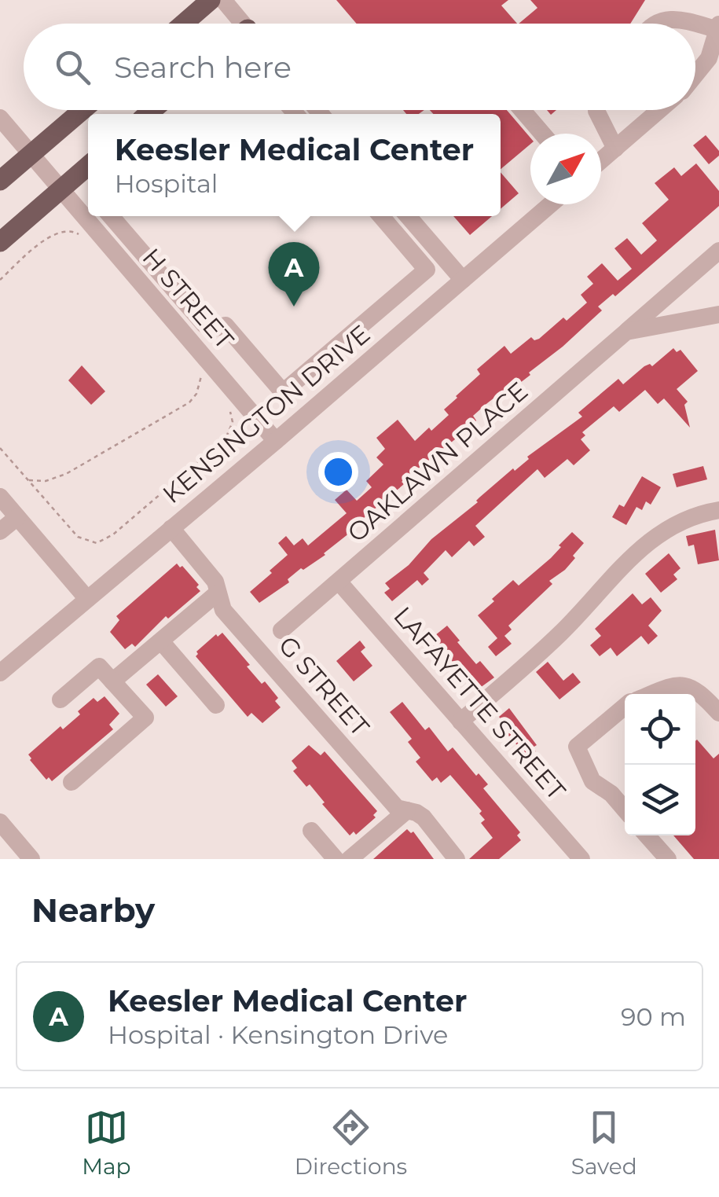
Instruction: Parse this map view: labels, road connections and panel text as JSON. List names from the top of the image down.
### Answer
{
  "streets": {
    "street": [
      "H STREET",
      "KENSINGTON DRIVE",
      "OAKLAWN PLACE",
      "G STREET",
      "LAFAYETTE STREET"
    ]
  },
  "crossings": [
    ["H STREET", "KENSINGTON DRIVE"],
    ["KENSINGTON DRIVE", "G STREET"],
    ["OAKLAWN PLACE", "LAFAYETTE STREET"]
  ],
  "north": "top right",
  "page": {
    "search": "Search here",
    "popup": ["Keesler Medical Center", "Hospital"],
    "pins": "A",
    "heading": "Nearby",
    "list": [
      {
        "mark": "A",
        "name": "Keesler Medical Center",
        "note": "Hospital · Kensington Drive",
        "value": "90 m"
      }
    ],
    "nav": ["Map", "Directions", "Saved"]
  }
}
